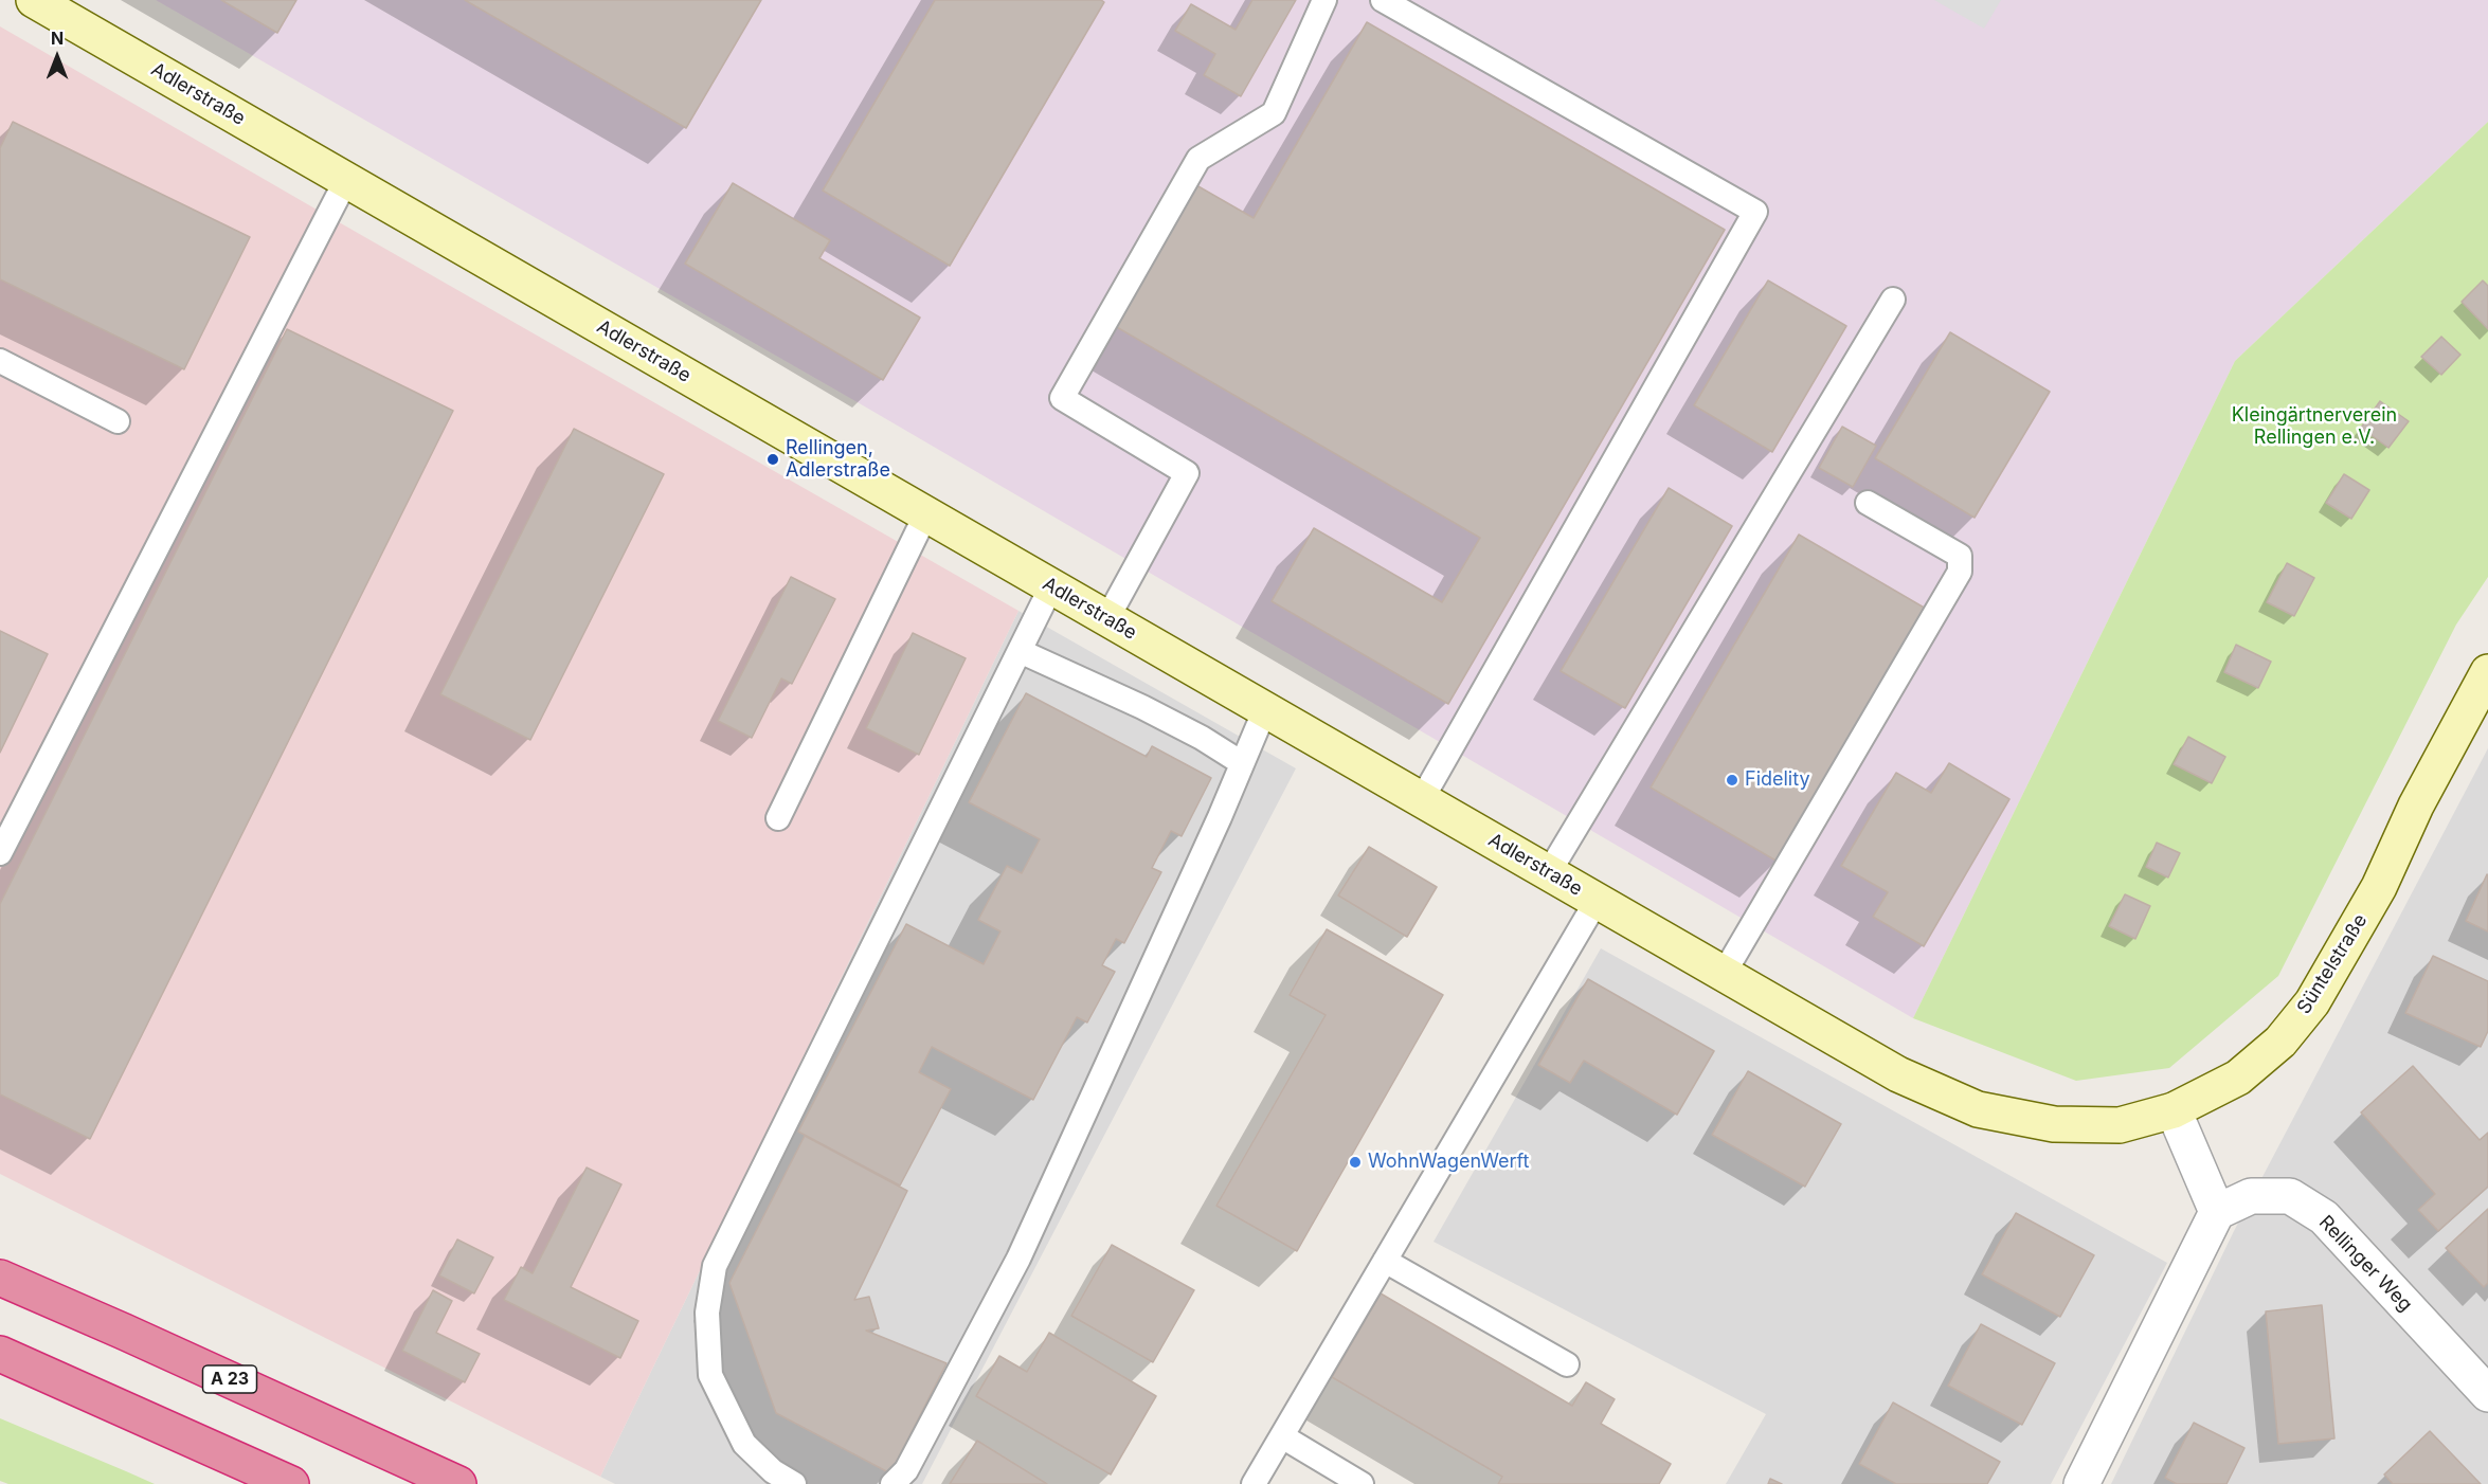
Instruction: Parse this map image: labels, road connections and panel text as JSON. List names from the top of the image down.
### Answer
{
  "streets": {
    "highway": ["A 23"],
    "street": ["Adlerstraße", "Süntelstraße", "Rellinger Weg"]
  },
  "crossings": [
    ["Adlerstraße", "Süntelstraße"]
  ],
  "parks": ["Kleingärtnerverein Rellingen e.V."],
  "places": ["Rellingen, Adlerstraße", "Fidelity", "WohnWagenWerft"],
  "north": "top"
}
